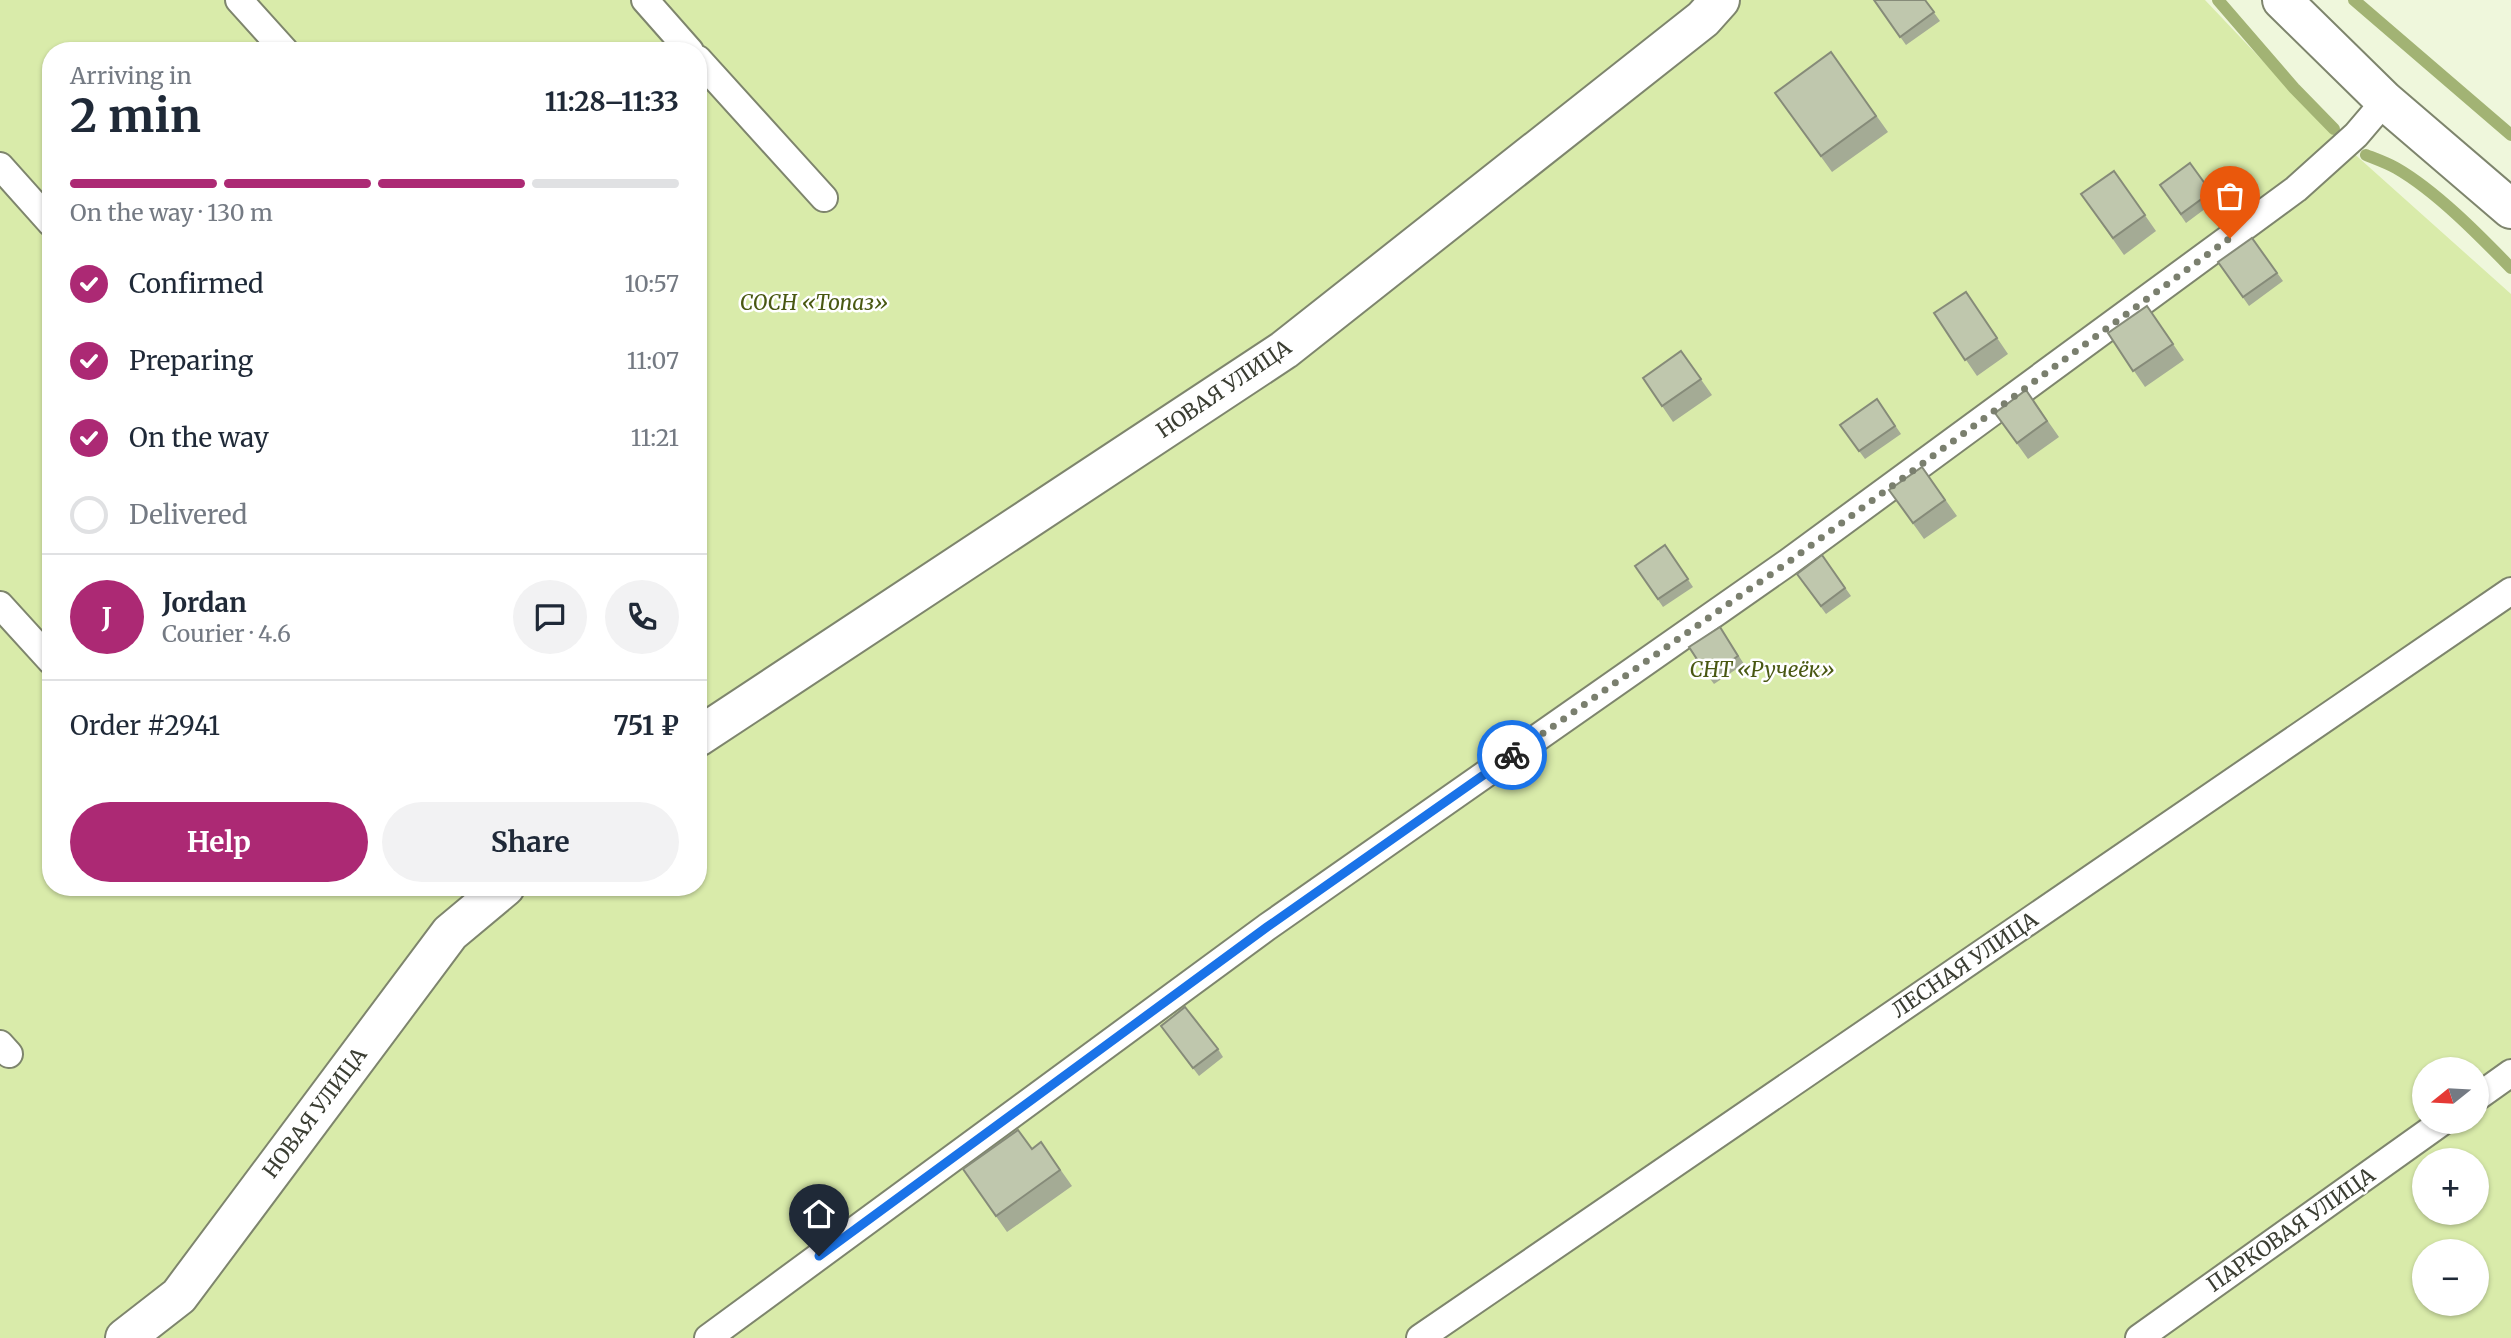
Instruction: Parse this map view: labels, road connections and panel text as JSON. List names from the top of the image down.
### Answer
{
  "streets": {
    "street": ["НОВАЯ УЛИЦА"],
    "lane": ["ЛЕСНАЯ УЛИЦА", "ПАРКОВАЯ УЛИЦА"]
  },
  "parks": ["СОСН «Топаз»", "СНТ «Ручеёк»"],
  "north": "left",
  "page": {
    "heading": ["2 min", "Arriving in", "11:28–11:33"],
    "panel": [
      "Jordan",
      "Courier · 4.6",
      "Order #2941",
      "751 ₽"
    ],
    "bar": "On the way · 130 m",
    "list": [
      ["Confirmed", "10:57"],
      ["Preparing", "11:07"],
      ["On the way", "11:21"],
      "Delivered"
    ],
    "round": "J",
    "buttons": ["Help", "Share"],
    "map_buttons": ["+", "−"]
  }
}
